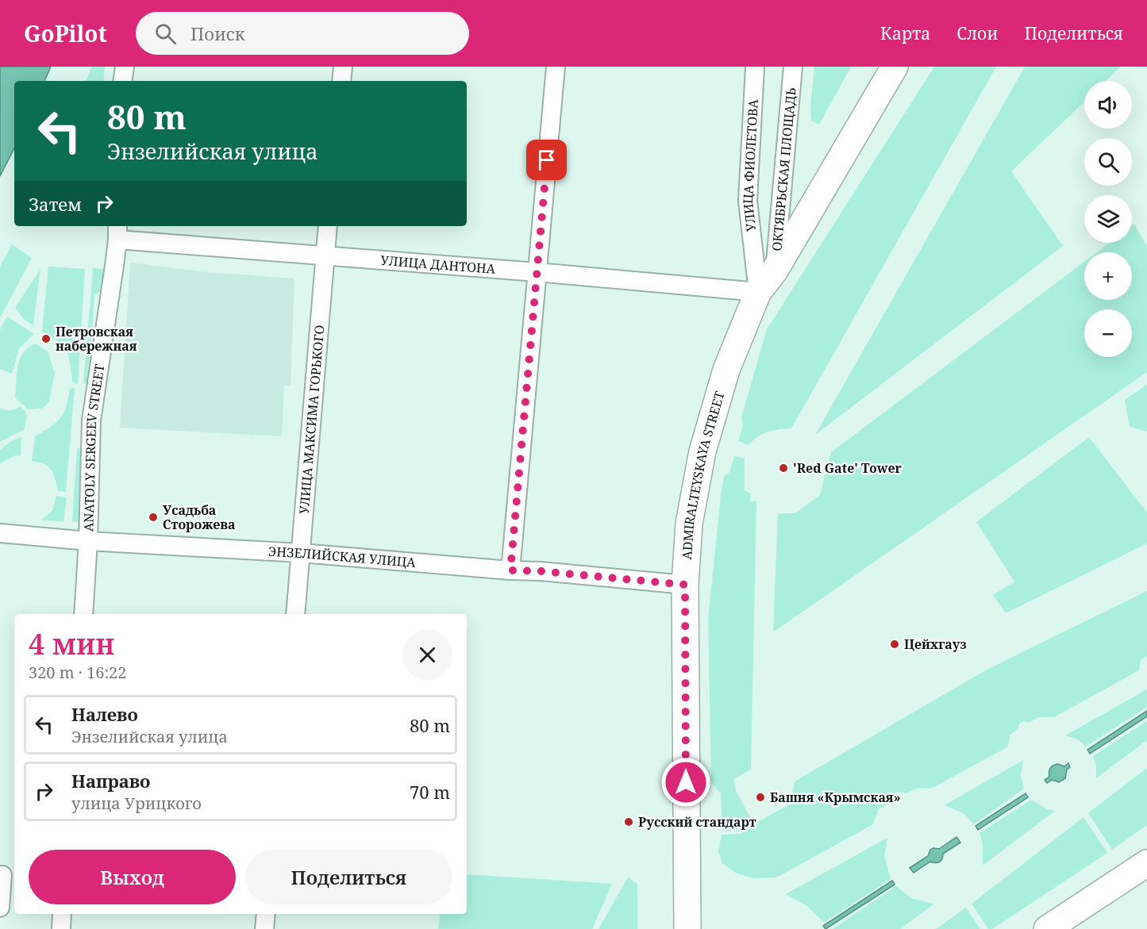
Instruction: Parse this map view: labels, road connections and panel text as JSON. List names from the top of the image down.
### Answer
{
  "streets": {
    "main road": ["ADMIRALTEYSKAYA STREET"],
    "street": [
      "УЛИЦА ФИОЛЕТОВА",
      "ОКТЯБРЬСКАЯ ПЛОЩАДЬ",
      "УЛИЦА ДАНТОНА",
      "УЛИЦА МАКСИМА ГОРЬКОГО",
      "ANATOLY SERGEEV STREET",
      "ЭНЗЕЛИЙСКАЯ УЛИЦА"
    ]
  },
  "crossings": [
    ["УЛИЦА ФИОЛЕТОВА", "УЛИЦА ДАНТОНА"],
    ["УЛИЦА ФИОЛЕТОВА", "ADMIRALTEYSKAYA STREET"],
    ["ОКТЯБРЬСКАЯ ПЛОЩАДЬ", "ADMIRALTEYSKAYA STREET"],
    ["УЛИЦА ДАНТОНА", "УЛИЦА МАКСИМА ГОРЬКОГО"],
    ["УЛИЦА ДАНТОНА", "ANATOLY SERGEEV STREET"],
    ["УЛИЦА ДАНТОНА", "ADMIRALTEYSKAYA STREET"],
    ["УЛИЦА МАКСИМА ГОРЬКОГО", "ЭНЗЕЛИЙСКАЯ УЛИЦА"],
    ["ANATOLY SERGEEV STREET", "ЭНЗЕЛИЙСКАЯ УЛИЦА"],
    ["ADMIRALTEYSKAYA STREET", "ЭНЗЕЛИЙСКАЯ УЛИЦА"]
  ],
  "places": [
    "Петровская набережная",
    "'Red Gate' Tower",
    "Усадьба Сторожева",
    "Цейхгауз",
    "Башня «Крымская»",
    "Русский стандарт"
  ],
  "page": {
    "header": "GoPilot",
    "search": "Поиск",
    "nav": ["Карта", "Слои", "Поделиться"],
    "map_buttons": ["+", "−"],
    "turn": ["80 m", "Энзелийская улица"],
    "then": "Затем",
    "heading": ["4 мин", "320 m · 16:22"],
    "list": [
      {
        "name": "Налево",
        "note": "Энзелийская улица",
        "value": "80 m"
      },
      {
        "name": "Направо",
        "note": "улица Урицкого",
        "value": "70 m"
      }
    ],
    "buttons": ["Выход", "Поделиться"]
  }
}
